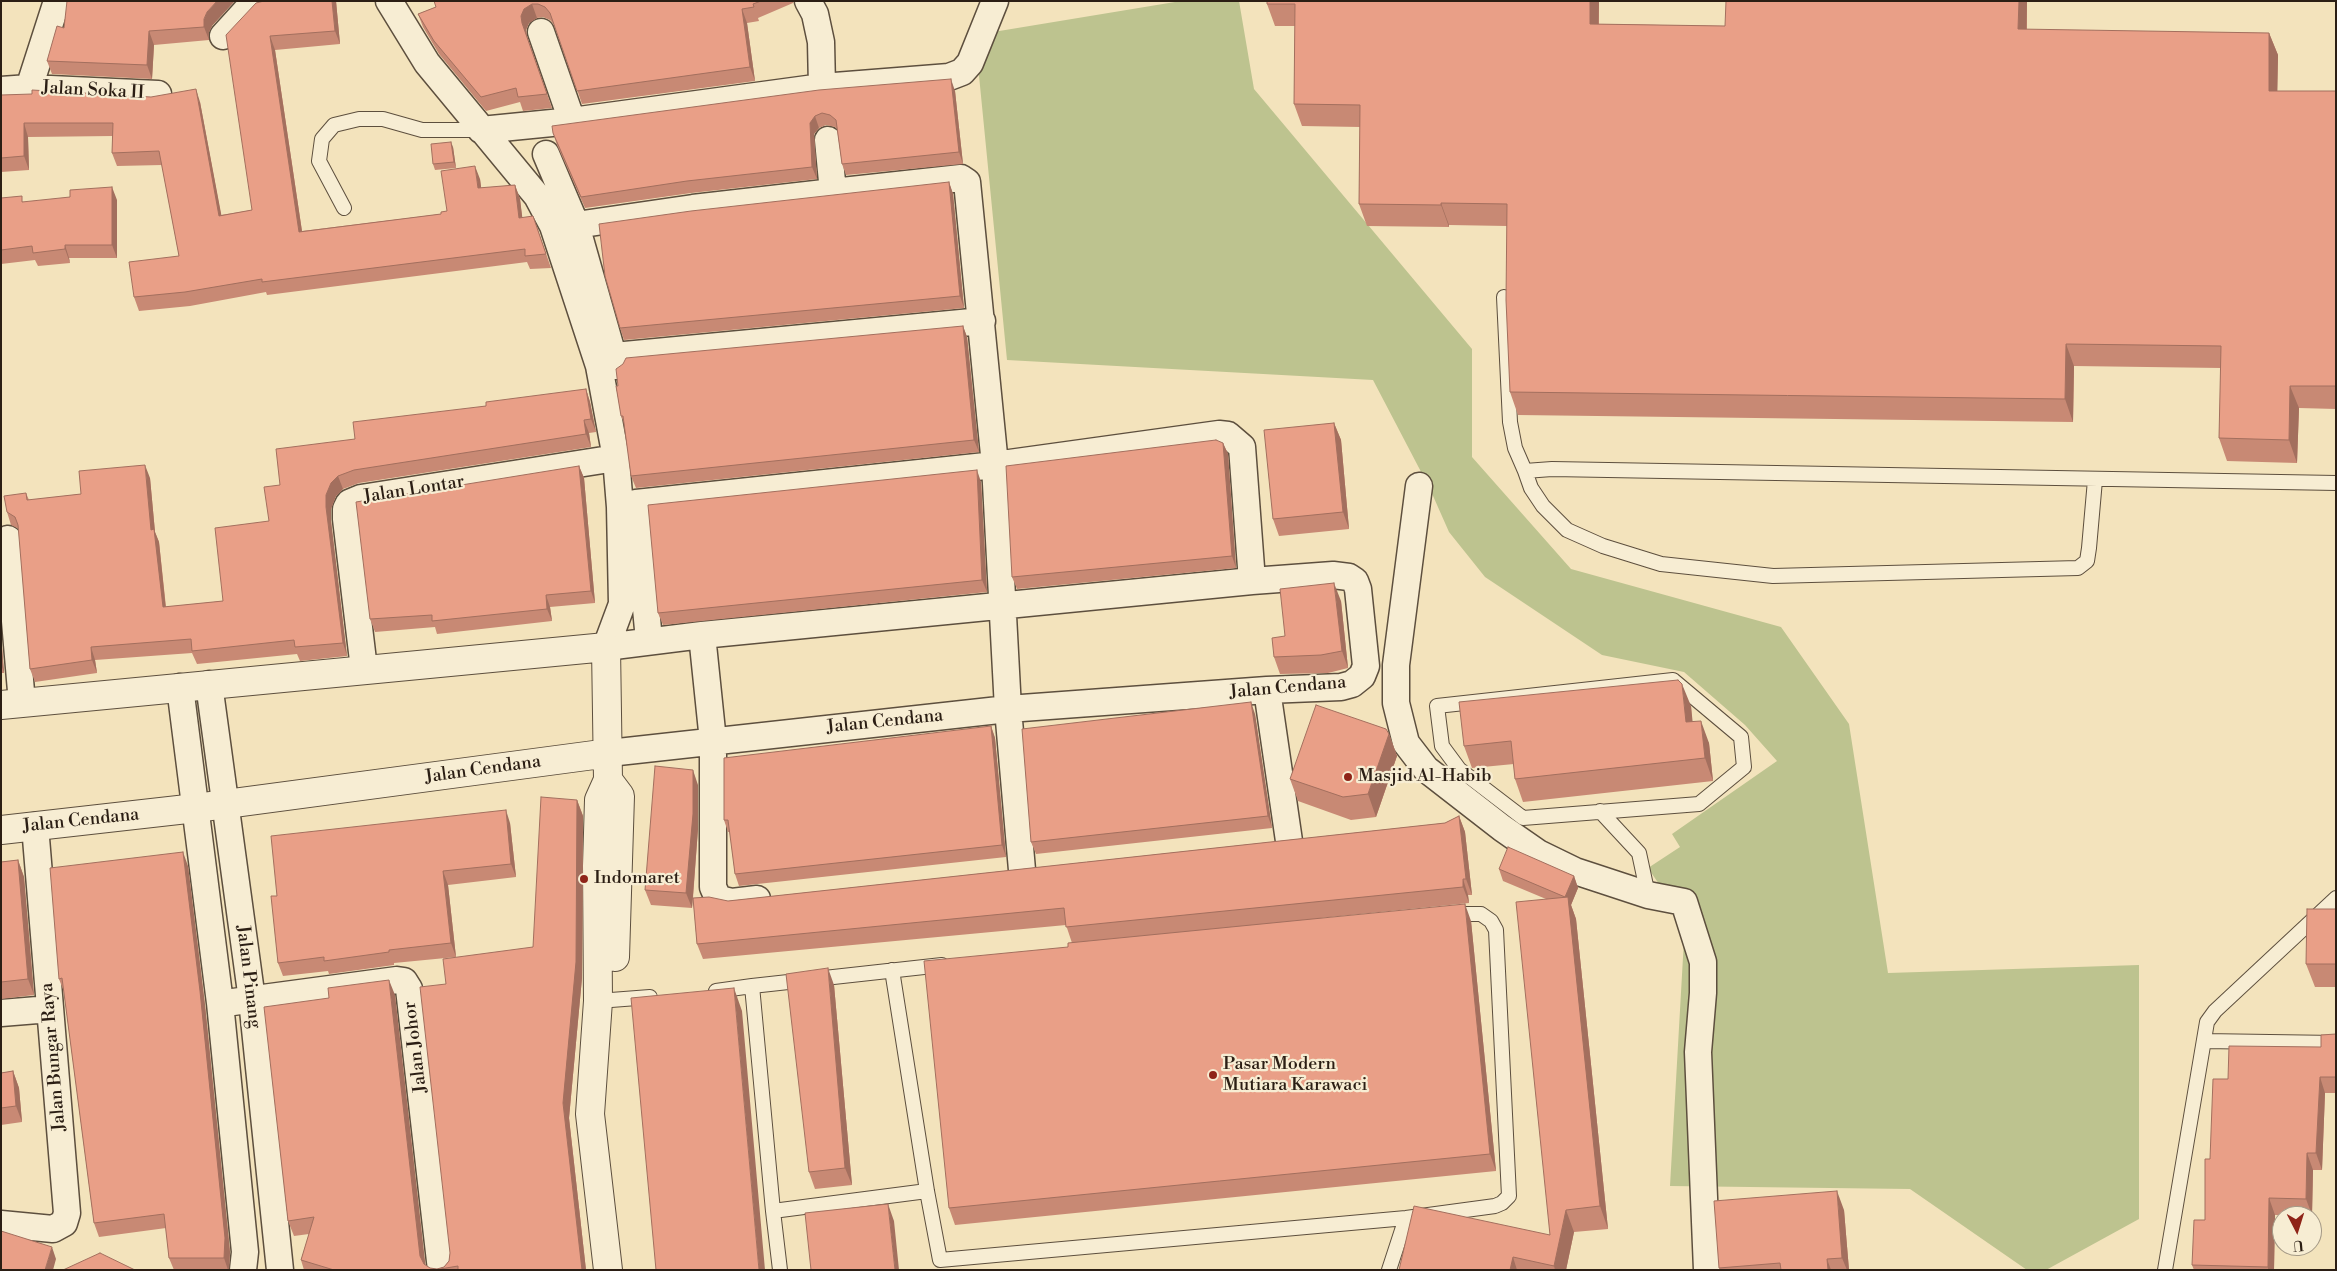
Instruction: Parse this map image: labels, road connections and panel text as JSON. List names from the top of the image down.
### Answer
{
  "streets": {
    "street": [
      "Jalan Soka II",
      "Jalan Lontar",
      "Jalan Cendana",
      "Jalan Pinang",
      "Jalan Johor",
      "Jalan Bungar Raya"
    ]
  },
  "crossings": [
    ["Jalan Lontar", "Jalan Cendana"],
    ["Jalan Cendana", "Jalan Pinang"],
    ["Jalan Cendana", "Jalan Bungar Raya"],
    ["Jalan Pinang", "Jalan Johor"]
  ],
  "places": ["Masjid Al-Habib", "Indomaret", "Pasar Modern Mutiara Karawaci"],
  "north": "bottom"
}
